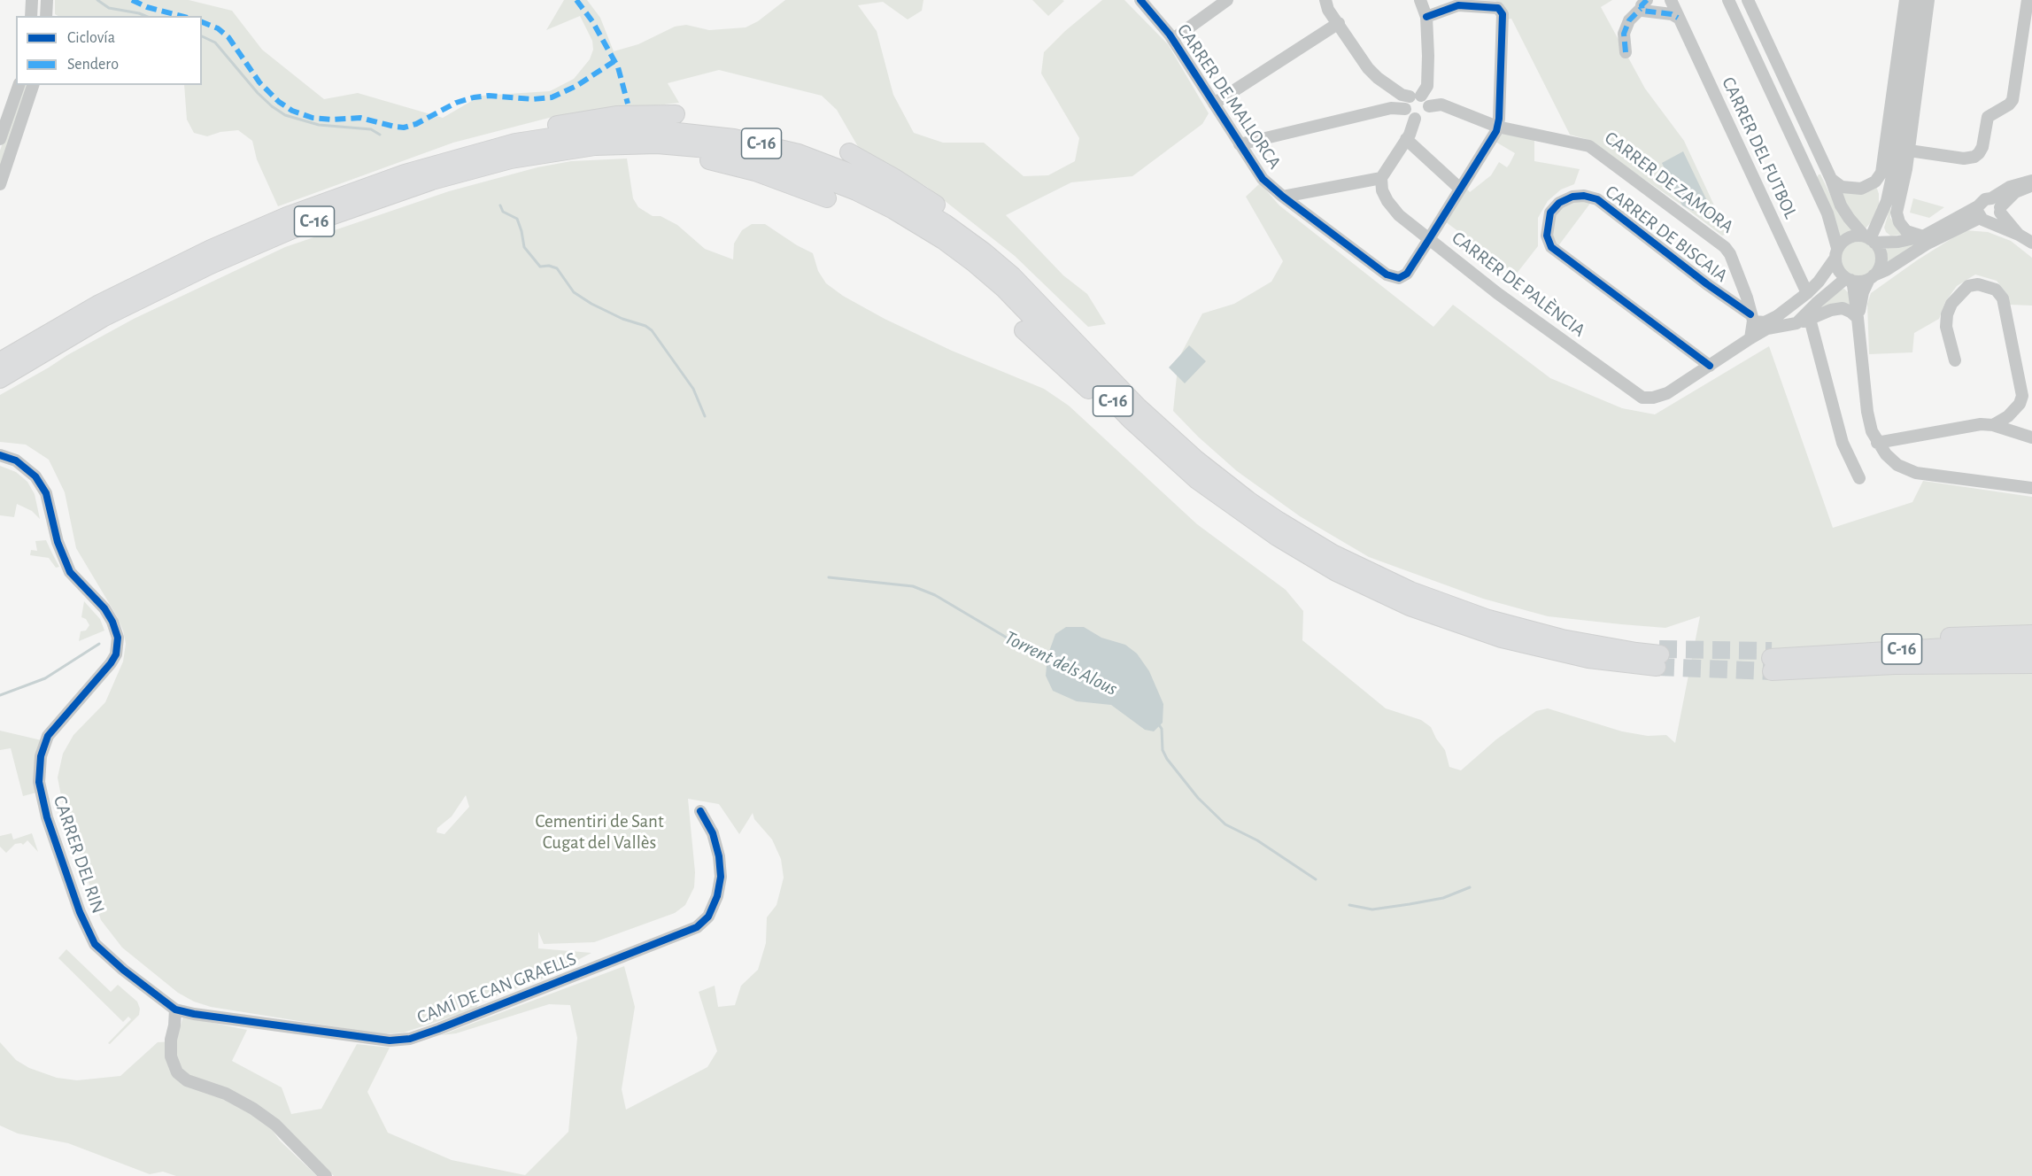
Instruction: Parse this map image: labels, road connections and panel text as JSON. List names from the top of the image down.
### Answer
{
  "streets": {
    "highway": ["C-16"],
    "street": [
      "CARRER DE MALLORCA",
      "CARRER DEL FUTBOL",
      "CARRER DE ZAMORA",
      "CARRER DE BISCAIA",
      "CARRER DE PALÈNCIA",
      "CARRER DEL RIN",
      "CAMÍ DE CAN GRAELLS"
    ]
  },
  "crossings": [
    ["CARRER DE MALLORCA", "CARRER DE PALÈNCIA"],
    ["CARRER DE ZAMORA", "CARRER DE BISCAIA"],
    ["CARRER DE BISCAIA", "CARRER DE PALÈNCIA"],
    ["CARRER DEL RIN", "CAMÍ DE CAN GRAELLS"]
  ],
  "water": ["Torrent dels Alous"],
  "parks": ["Cementiri de Sant Cugat del Vallès"],
  "legend": ["Ciclovía", "Sendero"]
}
